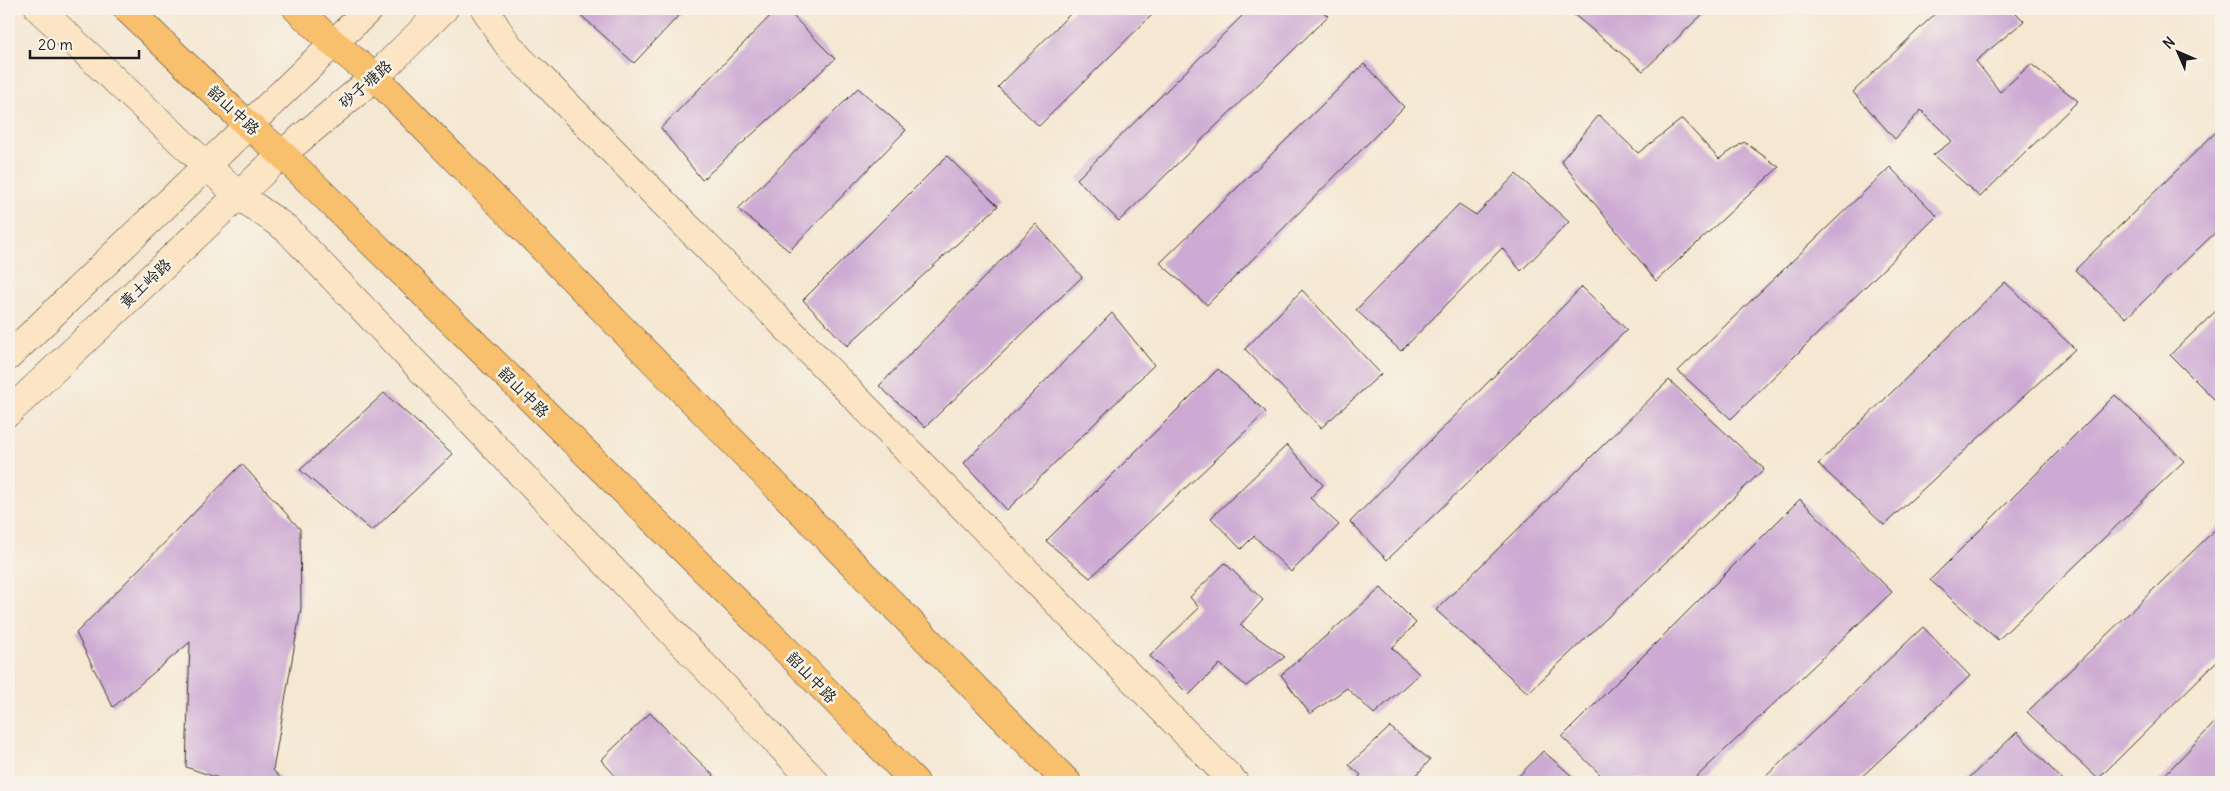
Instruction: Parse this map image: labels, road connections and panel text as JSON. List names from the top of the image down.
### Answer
{
  "streets": {
    "main road": ["韶山中路"],
    "street": ["砂子塘路", "黄土岭路"]
  },
  "crossings": [
    ["砂子塘路", "韶山中路"],
    ["砂子塘路", "黄土岭路"],
    ["韶山中路", "黄土岭路"]
  ],
  "scale_bar": "20 m",
  "north": "top left"
}
